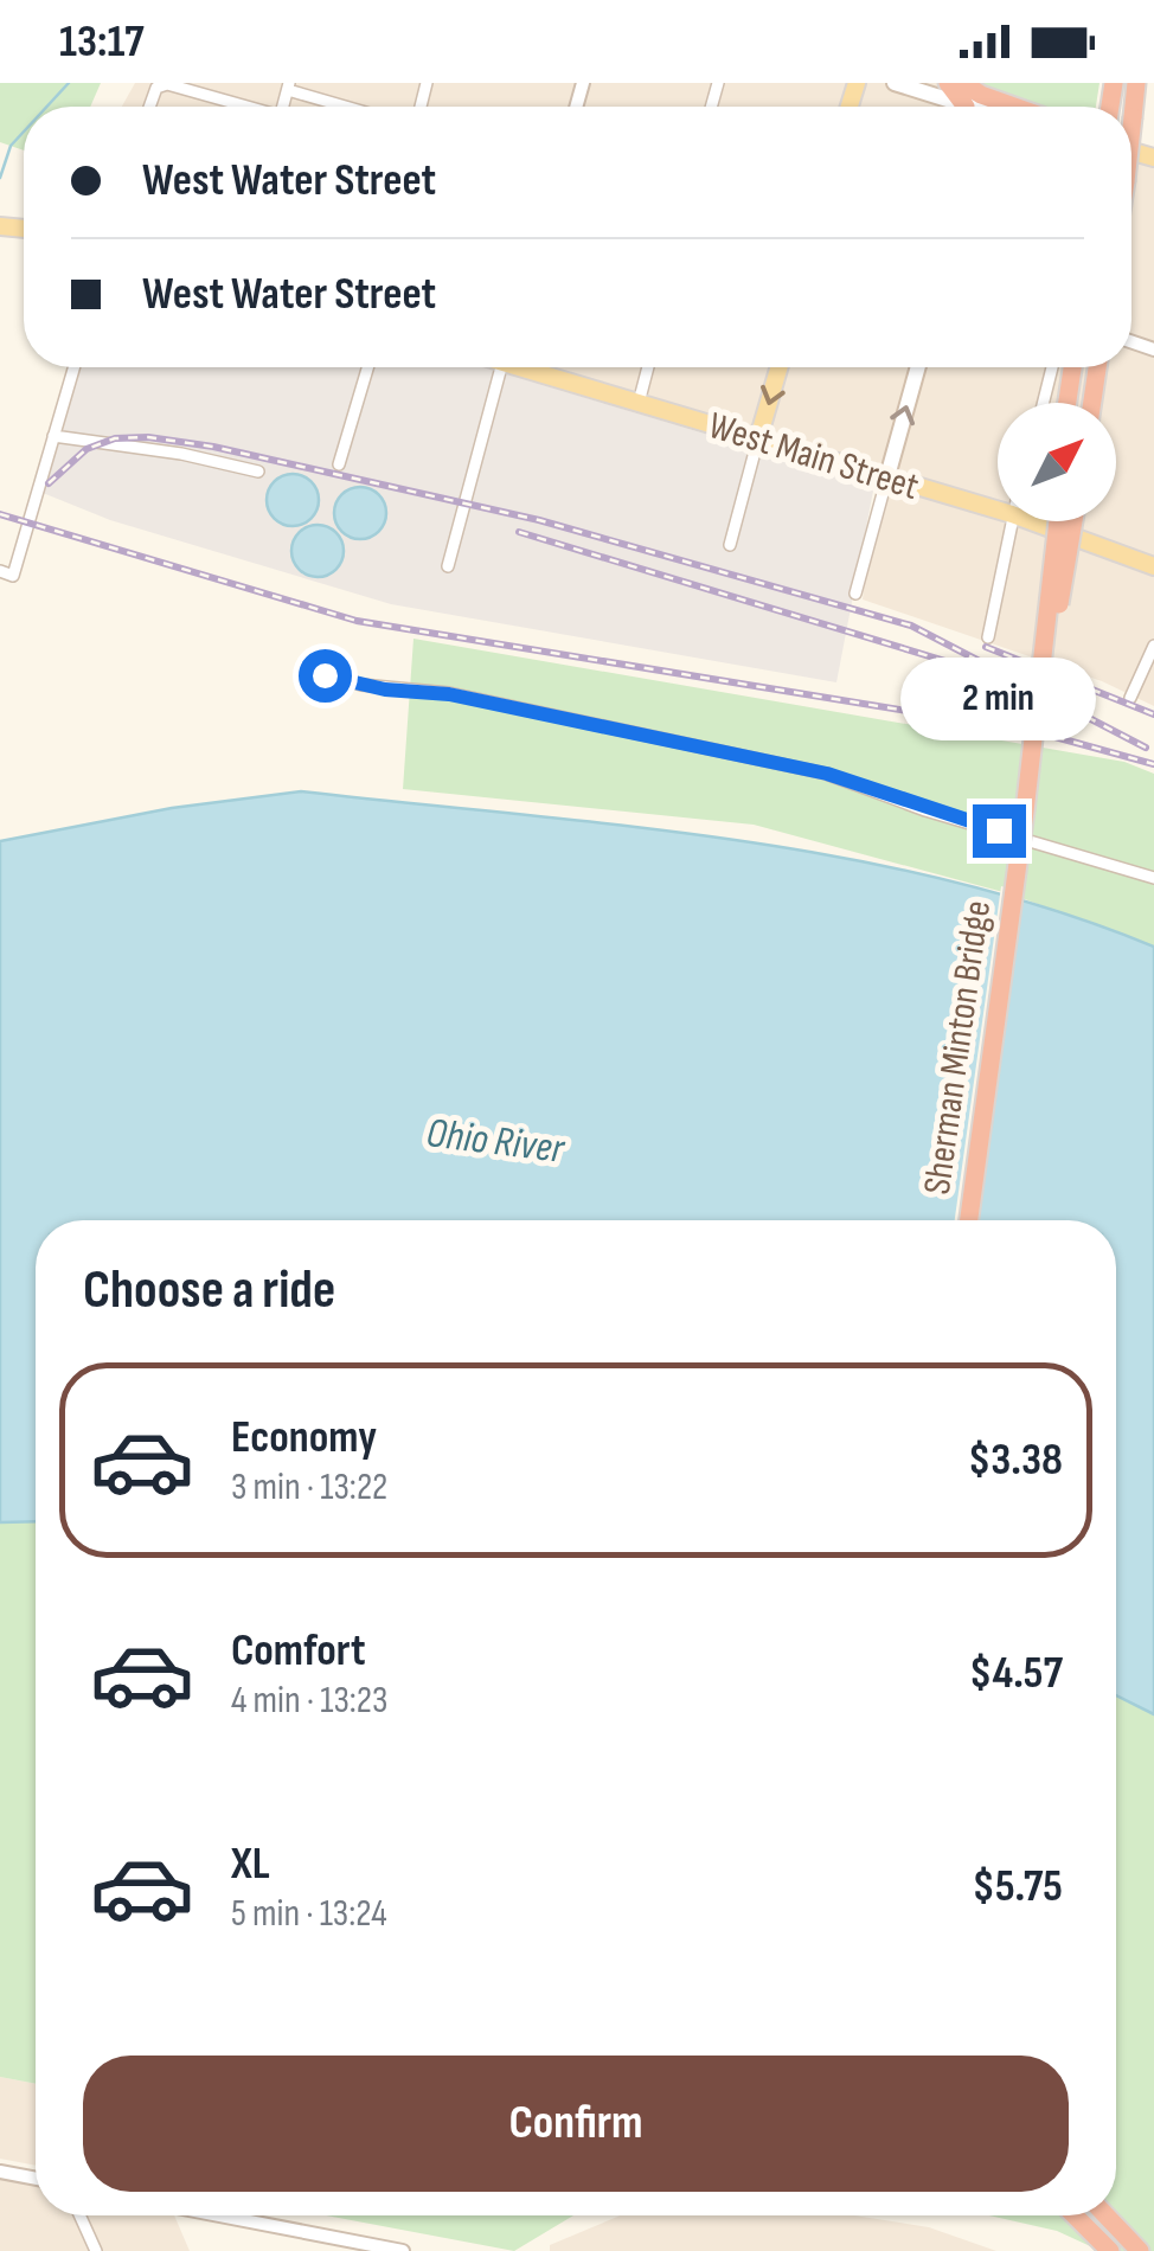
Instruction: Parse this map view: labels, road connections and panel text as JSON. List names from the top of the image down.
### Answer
{
  "streets": {
    "highway": ["Sherman Minton Bridge"],
    "main road": ["West Main Street"]
  },
  "water": ["Ohio River"],
  "north": "top right",
  "page": {
    "status": "13:17",
    "banner": ["West Water Street", "West Water Street"],
    "bubble": "2 min",
    "heading": "Choose a ride",
    "list": [
      {
        "name": "Economy",
        "note": "3 min · 13:22",
        "value": "$3.38"
      },
      {
        "name": "Comfort",
        "note": "4 min · 13:23",
        "value": "$4.57"
      },
      {
        "name": "XL",
        "note": "5 min · 13:24",
        "value": "$5.75"
      }
    ],
    "buttons": "Confirm"
  }
}
